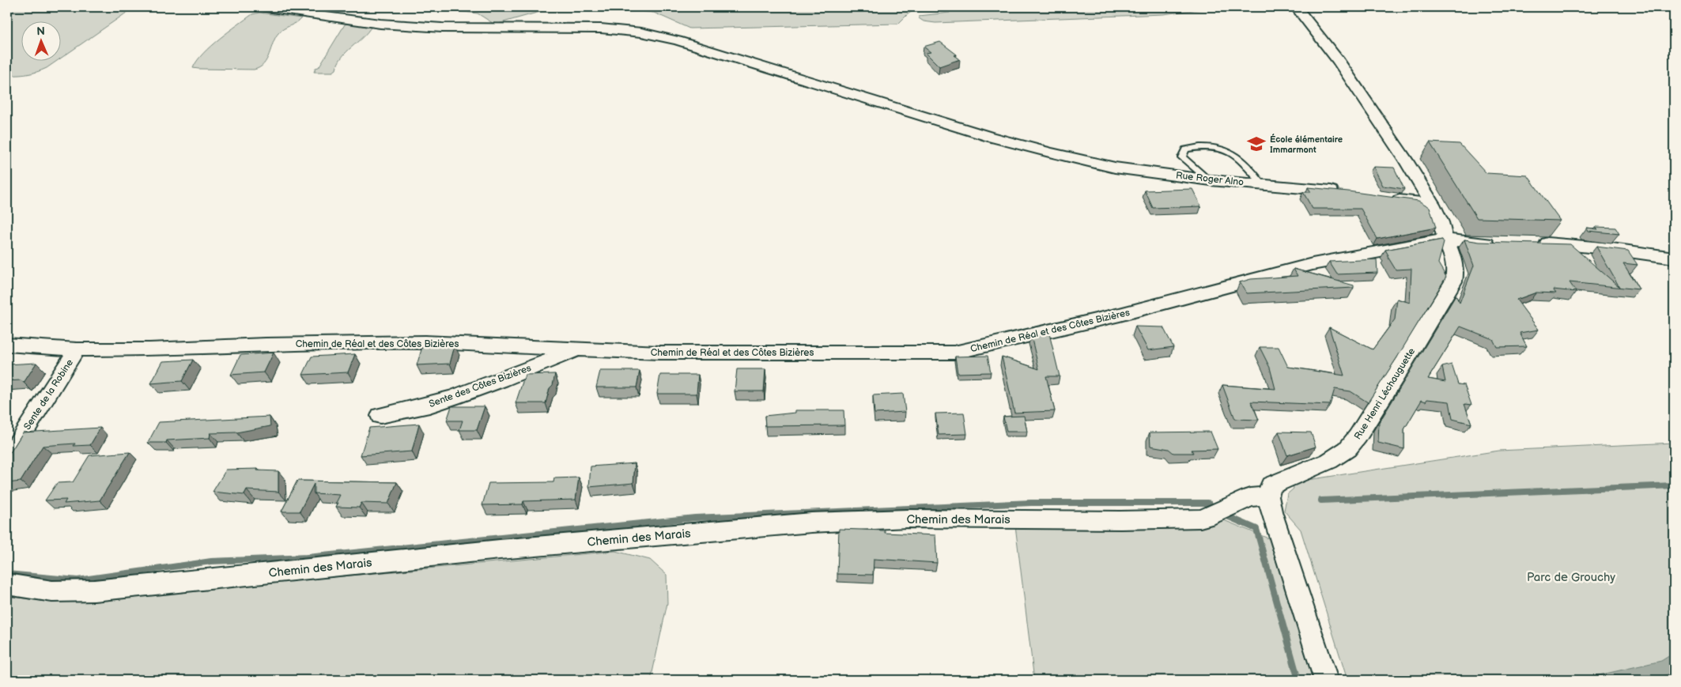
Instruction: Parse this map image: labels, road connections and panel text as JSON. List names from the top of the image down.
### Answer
{
  "streets": {
    "street": [
      "Rue Roger Alno",
      "Chemin de Réal et des Côtes Bizières",
      "Sente des Côtes Bizières",
      "Rue Henri Léchauguette",
      "Sente de la Robine",
      "Chemin des Marais"
    ]
  },
  "crossings": [
    ["Chemin de Réal et des Côtes Bizières", "Sente des Côtes Bizières"],
    ["Chemin de Réal et des Côtes Bizières", "Rue Henri Léchauguette"],
    ["Chemin de Réal et des Côtes Bizières", "Sente de la Robine"],
    ["Rue Henri Léchauguette", "Chemin des Marais"]
  ],
  "parks": ["Parc de Grouchy"],
  "places": {
    "school or university": ["École élémentaire Immarmont"]
  },
  "north": "top"
}
